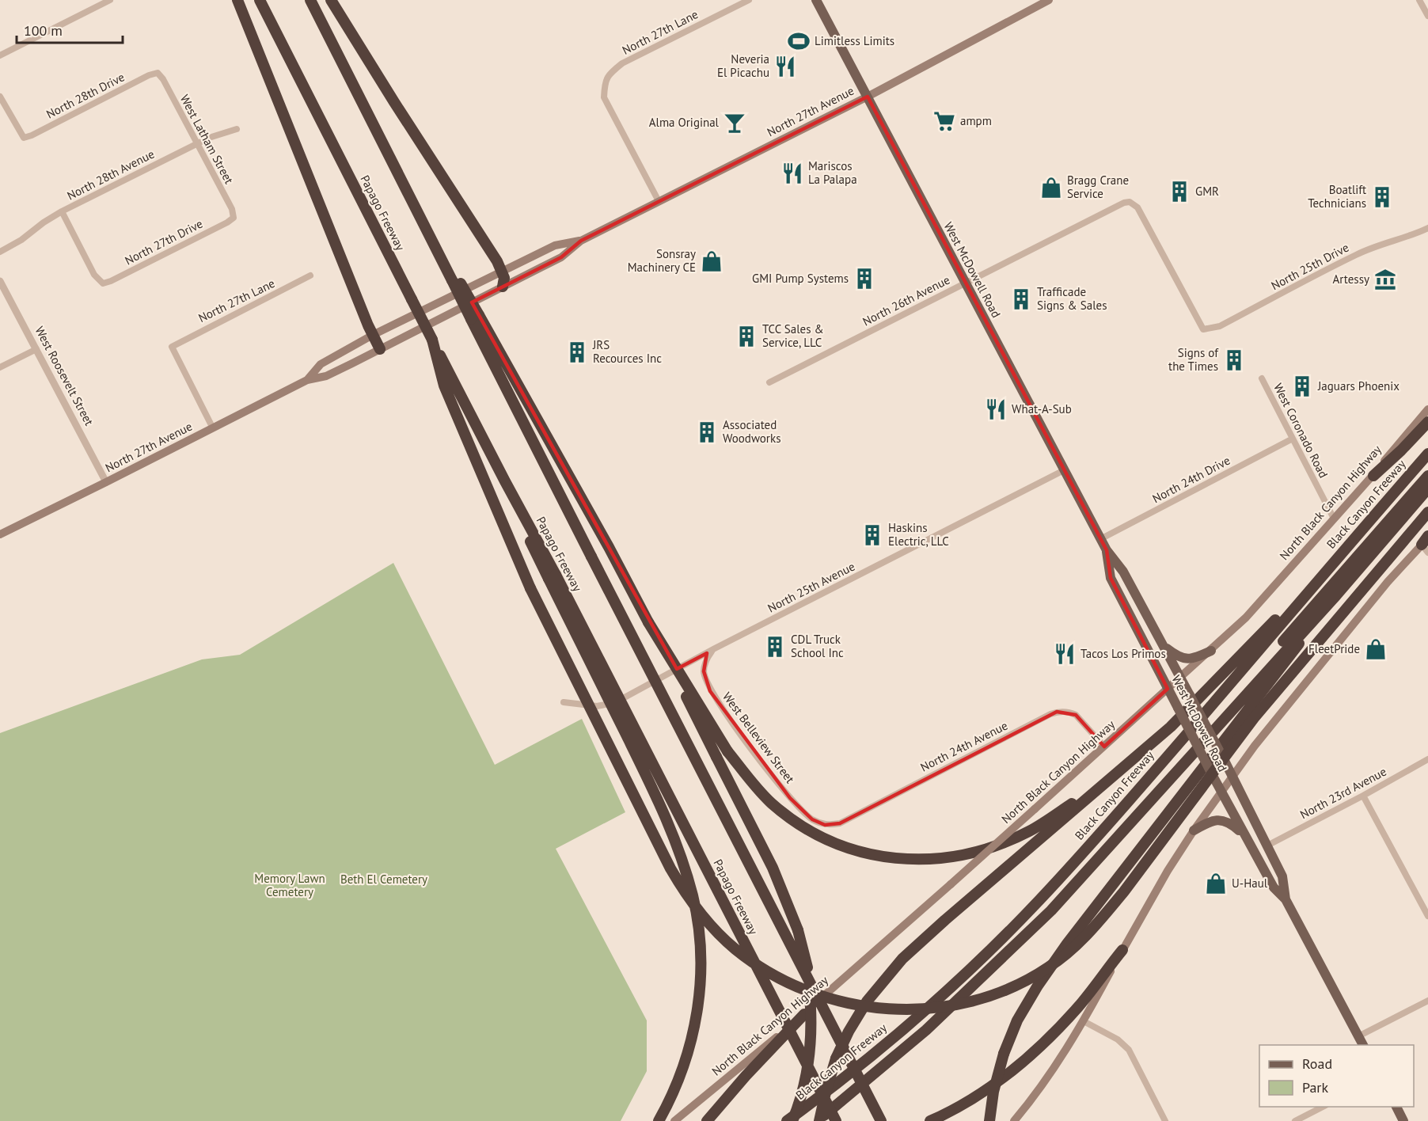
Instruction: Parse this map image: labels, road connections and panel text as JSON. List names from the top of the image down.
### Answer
{
  "streets": {
    "highway": ["Papago Freeway", "Black Canyon Freeway"],
    "main road": ["North 27th Avenue", "West McDowell Road", "North Black Canyon Highway"],
    "street": [
      "North 27th Lane",
      "North 28th Drive",
      "West Latham Street",
      "North 28th Avenue",
      "North 27th Drive",
      "North 25th Drive",
      "North 26th Avenue",
      "West Roosevelt Street",
      "West Coronado Road",
      "North 24th Drive",
      "North 25th Avenue",
      "West Belleview Street",
      "North 24th Avenue",
      "North 23rd Avenue"
    ]
  },
  "crossings": [
    ["North 27th Lane", "North 27th Avenue"],
    ["North 28th Drive", "West Latham Street"],
    ["North 27th Avenue", "West McDowell Road"],
    ["North 27th Avenue", "West Roosevelt Street"],
    ["West Latham Street", "North 28th Avenue"],
    ["West Latham Street", "North 27th Drive"],
    ["North 28th Avenue", "North 27th Drive"],
    ["North 25th Drive", "North 26th Avenue"],
    ["West McDowell Road", "North 26th Avenue"],
    ["West McDowell Road", "North 24th Drive"],
    ["West McDowell Road", "North Black Canyon Highway"],
    ["West McDowell Road", "North 25th Avenue"],
    ["West McDowell Road", "North 23rd Avenue"],
    ["West Coronado Road", "North 24th Drive"],
    ["West Coronado Road", "North Black Canyon Highway"],
    ["North Black Canyon Highway", "North 24th Avenue"],
    ["North 25th Avenue", "West Belleview Street"],
    ["West Belleview Street", "North 24th Avenue"]
  ],
  "parks": ["Memory Lawn Cemetery", "Beth El Cemetery"],
  "places": {
    "sports": ["Limitless Limits"],
    "restaurant": [
      "Neveria El Picachu",
      "Mariscos La Palapa",
      "What-A-Sub",
      "Tacos Los Primos"
    ],
    "supermarket": ["ampm"],
    "bar": ["Alma Original"],
    "shop": [
      "Bragg Crane Service",
      "Sonsray Machinery CE",
      "FleetPride",
      "U-Haul"
    ],
    "building": [
      "GMR",
      "Boatlift Technicians",
      "GMI Pump Systems",
      "Trafficade Signs & Sales",
      "TCC Sales & Service, LLC",
      "JRS Recources Inc",
      "Signs of the Times",
      "Jaguars Phoenix",
      "Associated Woodworks",
      "Haskins Electric, LLC",
      "CDL Truck School Inc"
    ],
    "museum": ["Artessy"]
  },
  "legend": ["Road", "Park"],
  "scale_bar": "100 m"
}
